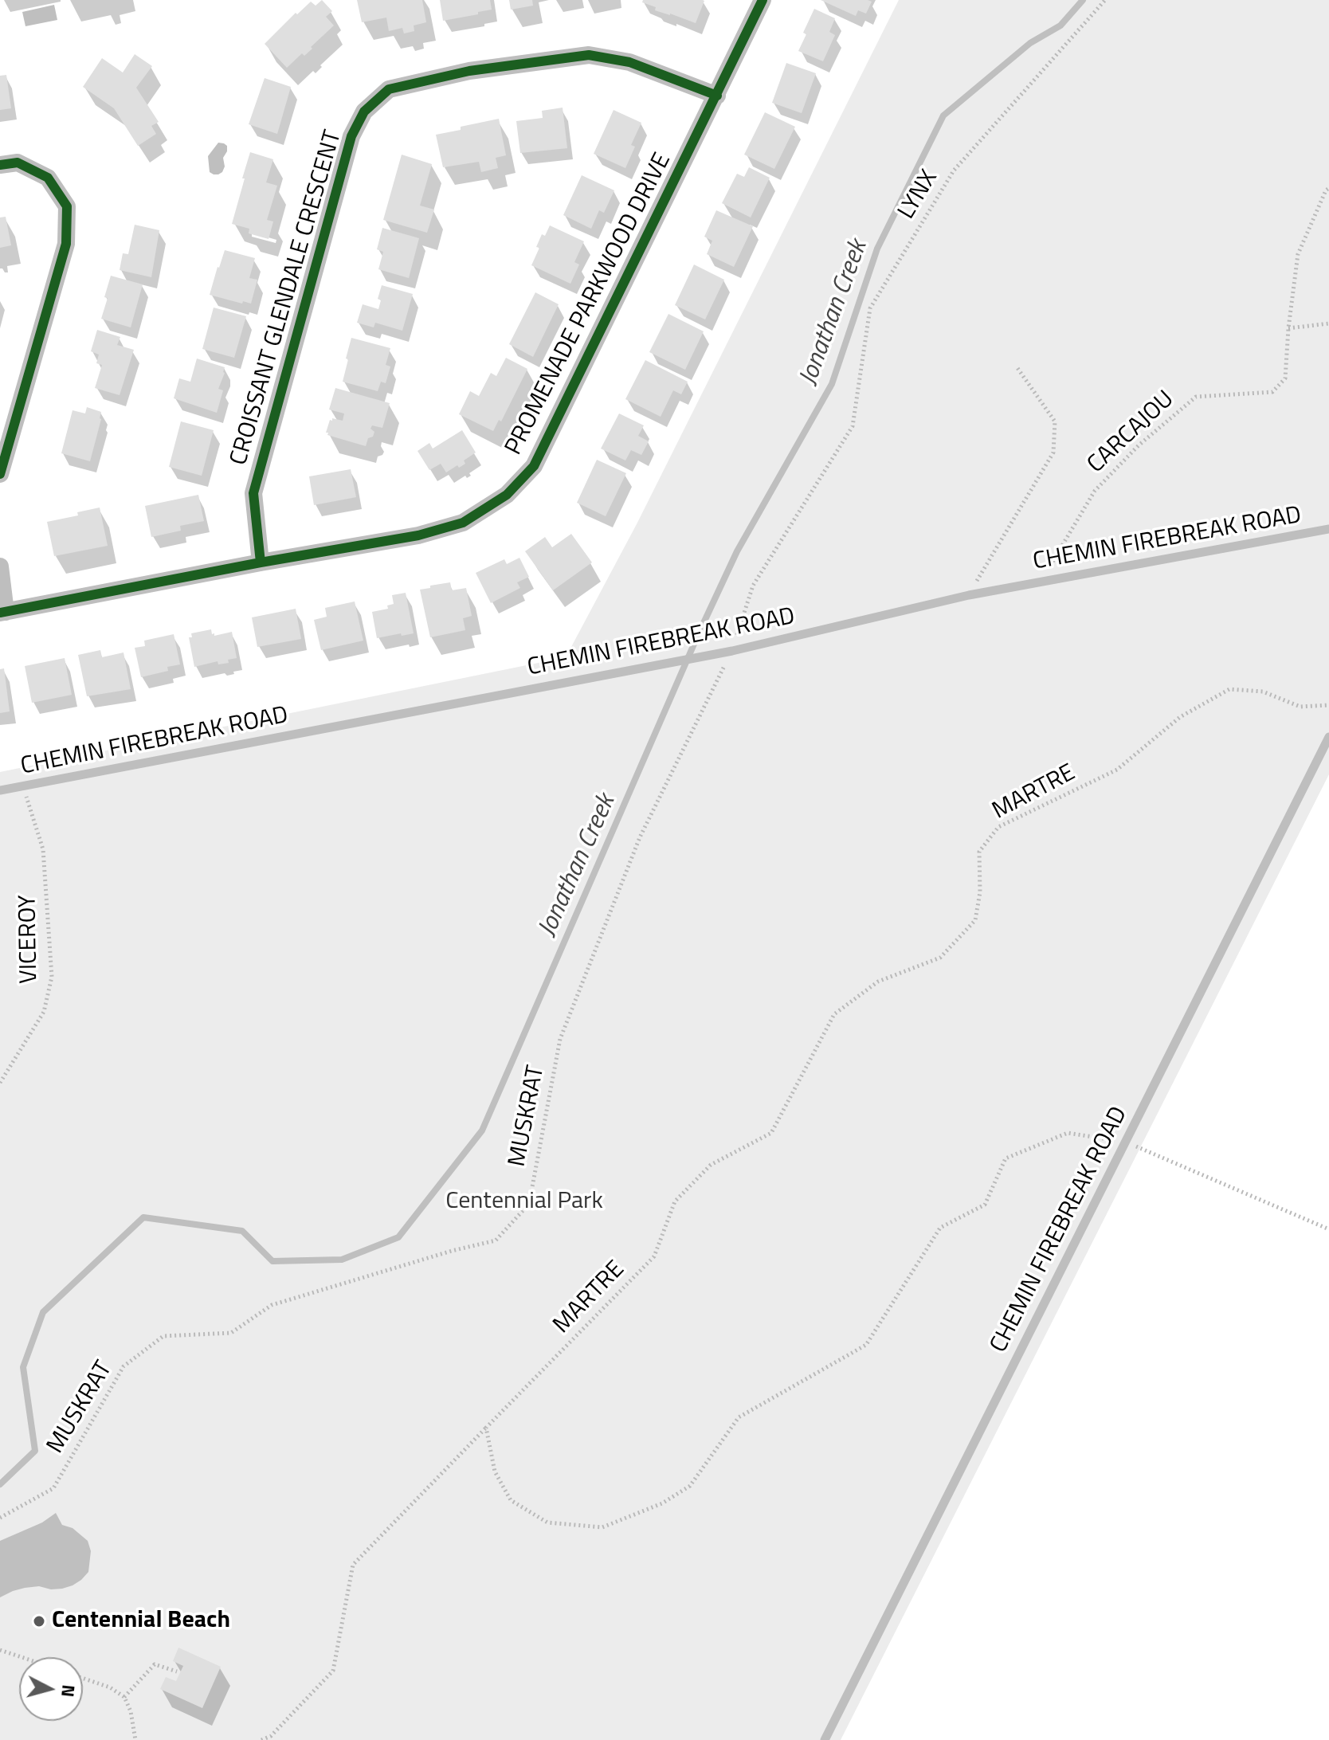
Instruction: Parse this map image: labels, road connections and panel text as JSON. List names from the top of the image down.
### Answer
{
  "streets": {
    "street": ["CROISSANT GLENDALE CRESCENT", "PROMENADE PARKWOOD DRIVE"],
    "lane": ["CHEMIN FIREBREAK ROAD"],
    "path": [
      "LYNX",
      "CARCAJOU",
      "MARTRE",
      "VICEROY",
      "MUSKRAT"
    ]
  },
  "crossings": [
    ["LYNX", "CHEMIN FIREBREAK ROAD"],
    ["LYNX", "MUSKRAT"],
    ["CROISSANT GLENDALE CRESCENT", "PROMENADE PARKWOOD DRIVE"],
    ["CARCAJOU", "CHEMIN FIREBREAK ROAD"],
    ["CHEMIN FIREBREAK ROAD", "VICEROY"],
    ["CHEMIN FIREBREAK ROAD", "MUSKRAT"]
  ],
  "water": ["Jonathan Creek"],
  "parks": ["Centennial Park"],
  "places": ["Centennial Beach"],
  "north": "right"
}
